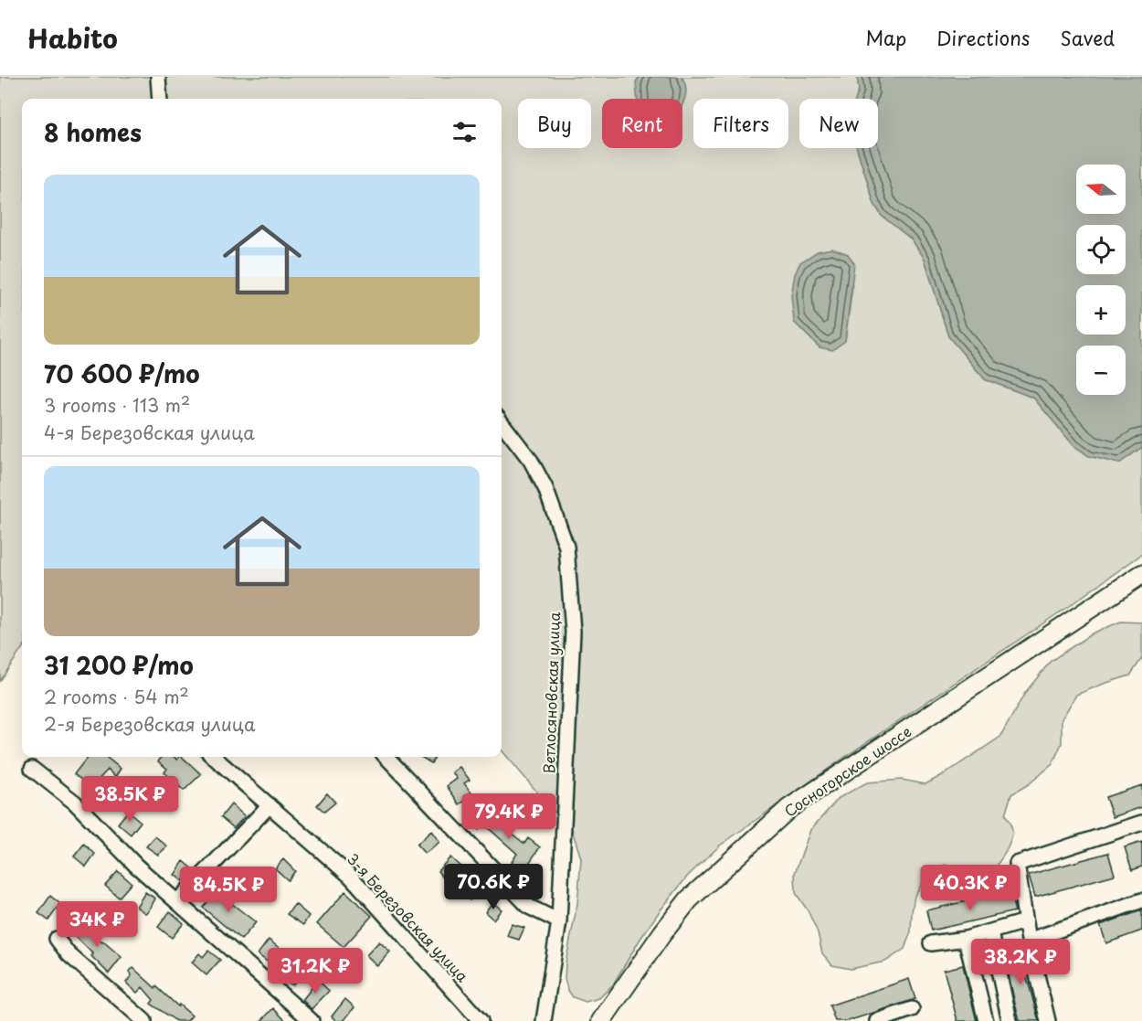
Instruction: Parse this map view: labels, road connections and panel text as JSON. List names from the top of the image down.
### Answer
{
  "streets": {
    "main road": ["Сосногорское шоссе"],
    "street": ["Ветлосяновская улица", "3-я Березовская улица"]
  },
  "north": "left",
  "page": {
    "header": "Habito",
    "nav": ["Map", "Directions", "Saved"],
    "chip": [
      "Buy",
      "Rent",
      "Filters",
      "New"
    ],
    "heading": "8 homes",
    "map_buttons": ["+", "−"],
    "list": [
      {
        "name": "70 600 ₽/mo",
        "note": "3 rooms · 113 m² · 4-я Березовская улица"
      },
      {
        "name": "31 200 ₽/mo",
        "note": "2 rooms · 54 m² · 2-я Березовская улица"
      }
    ],
    "price": [
      "38.5K ₽",
      "79.4K ₽",
      "70.6K ₽",
      "40.3K ₽",
      "84.5K ₽",
      "34K ₽",
      "38.2K ₽",
      "31.2K ₽"
    ]
  }
}
